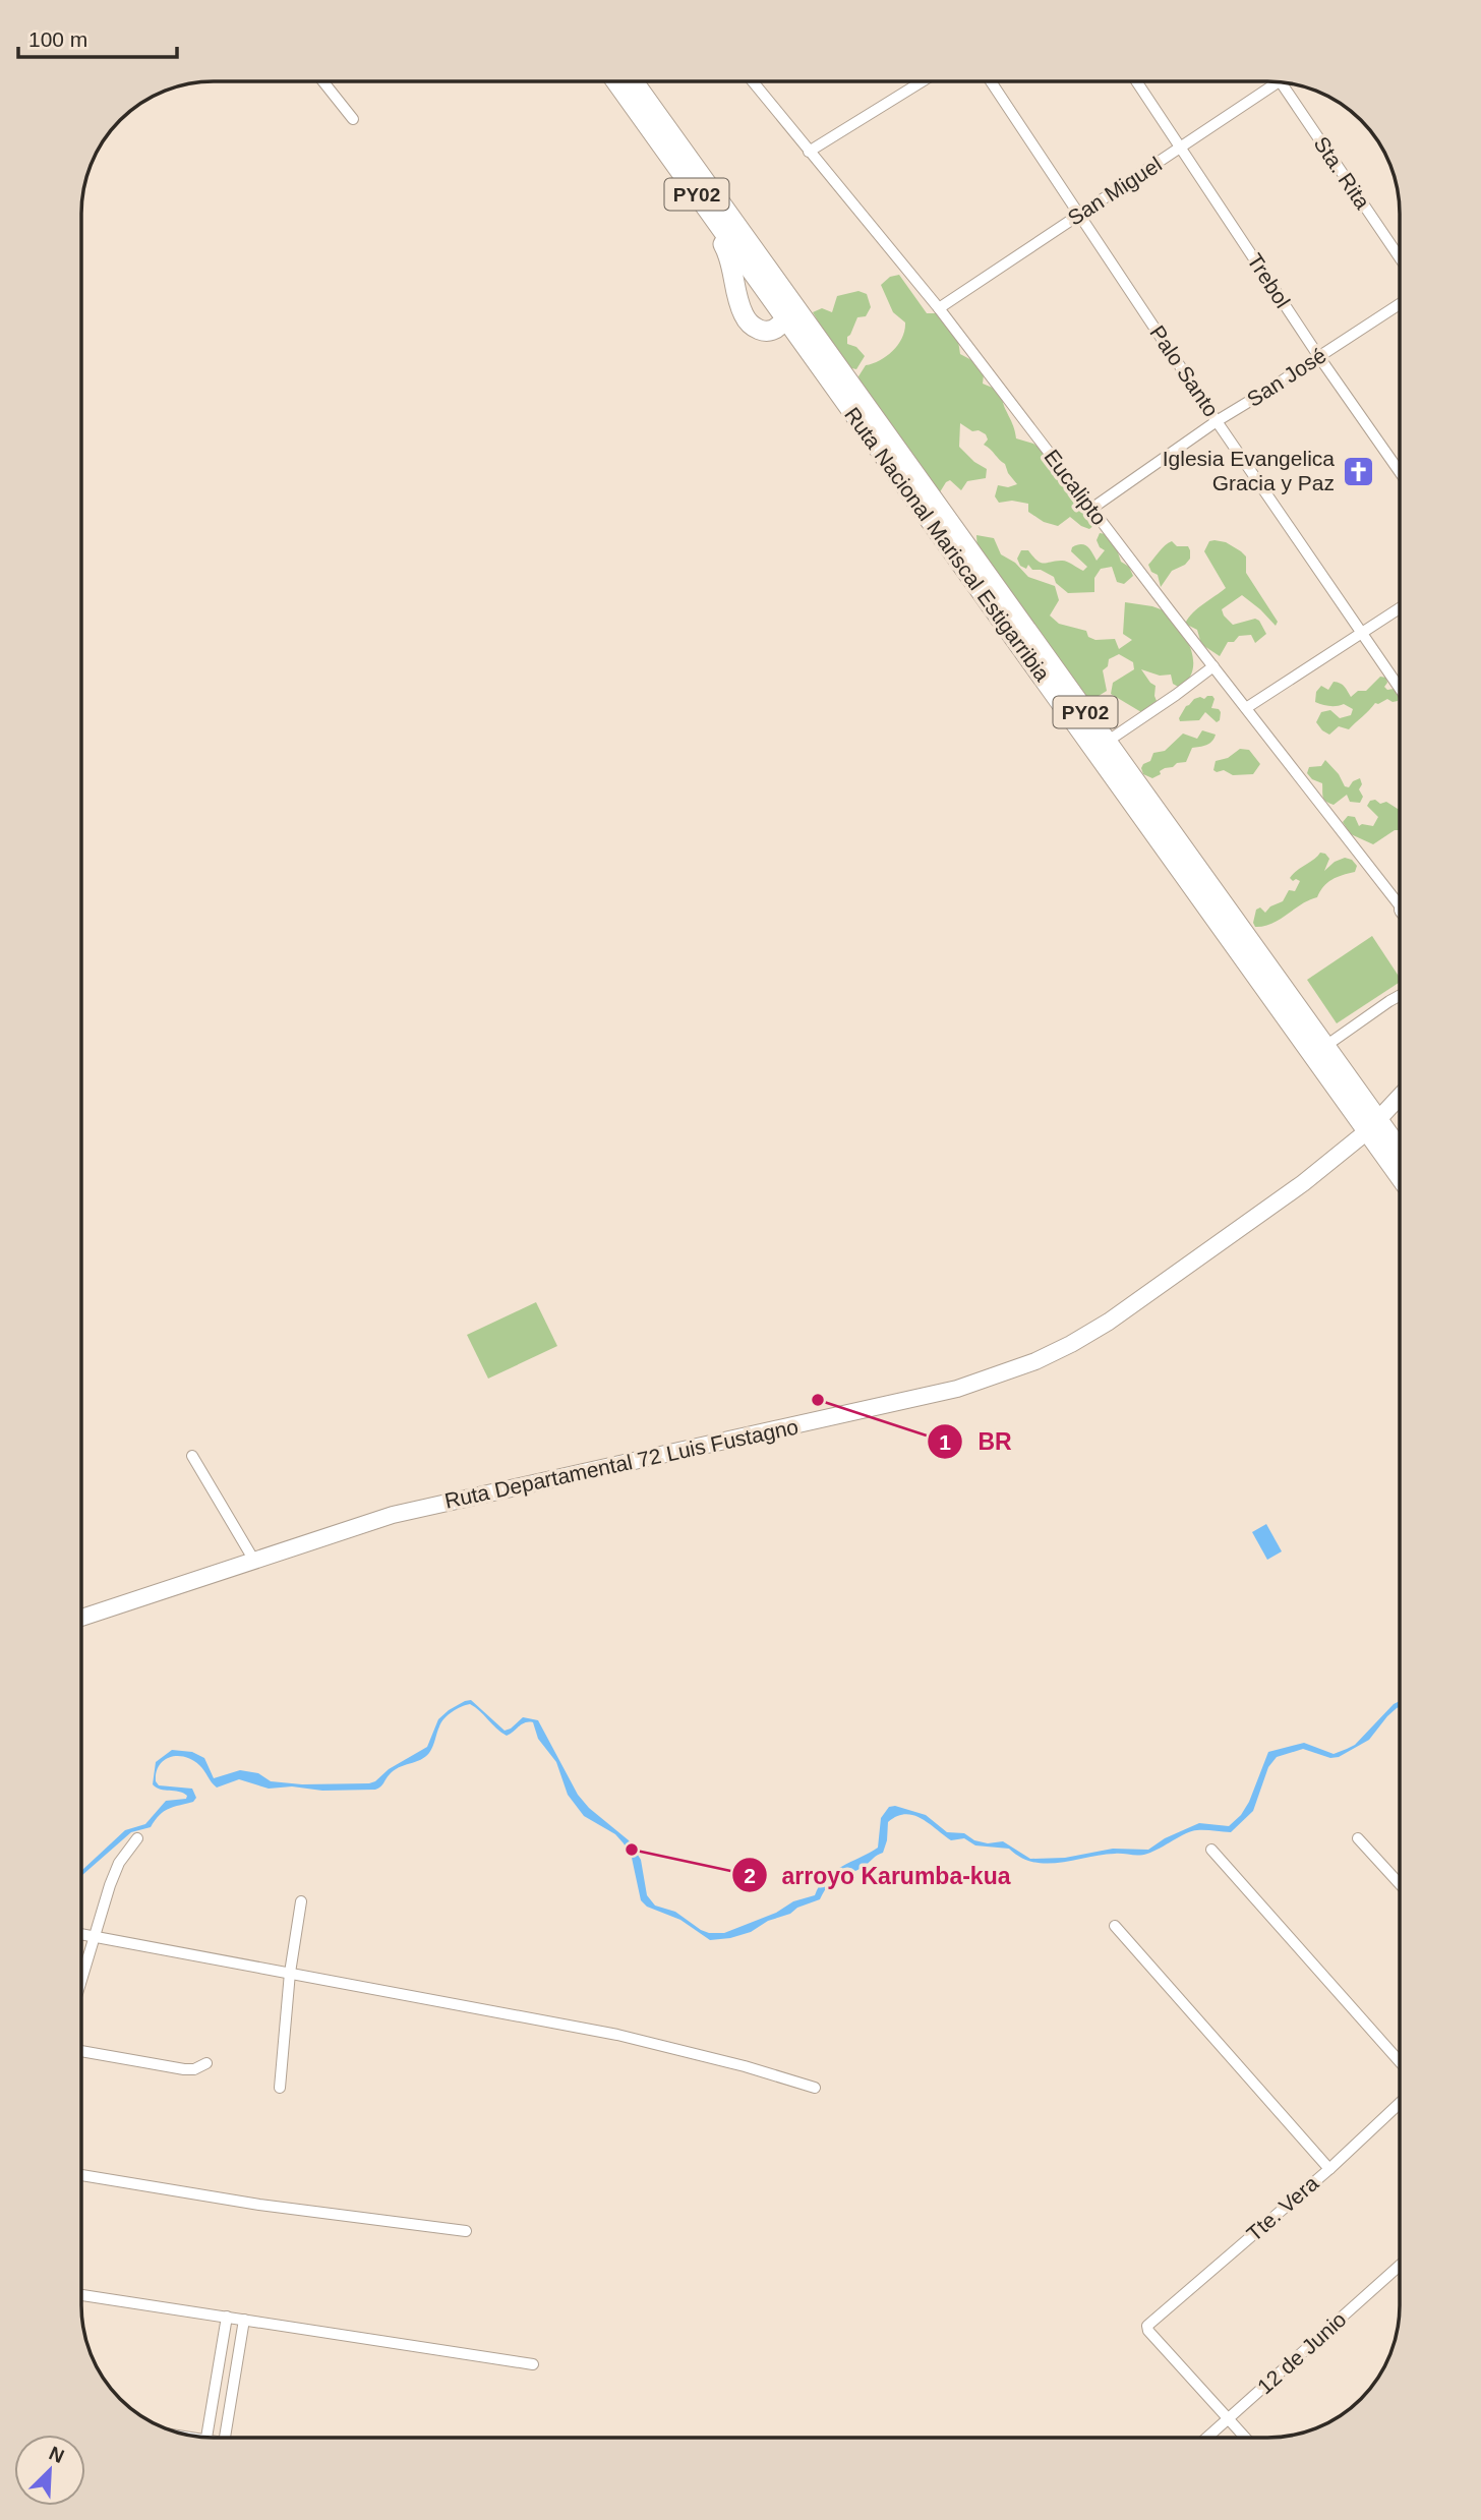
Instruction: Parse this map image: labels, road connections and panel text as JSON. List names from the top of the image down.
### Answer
{
  "streets": {
    "highway": ["PY02", "Ruta Nacional Mariscal Estigarribia"],
    "main road": ["Ruta Departamental 72 Luis Fustagno"],
    "street": [
      "Sta. Rita",
      "San Miguel",
      "Trebol",
      "Palo Santo",
      "San José",
      "Eucalipto",
      "Tte. Vera",
      "12 de Junio"
    ]
  },
  "crossings": [
    ["San Miguel", "Trebol"],
    ["San Miguel", "Palo Santo"],
    ["San Miguel", "Eucalipto"],
    ["Trebol", "San José"],
    ["Palo Santo", "San José"],
    ["San José", "Eucalipto"],
    ["Ruta Nacional Mariscal Estigarribia", "Ruta Departamental 72 Luis Fustagno"],
    ["Tte. Vera", "12 de Junio"]
  ],
  "places": {
    "church": ["Iglesia Evangelica Gracia y Paz"],
    "other": ["BR", "arroyo Karumba-kua"]
  },
  "scale_bar": "100 m",
  "north": "top right"
}
